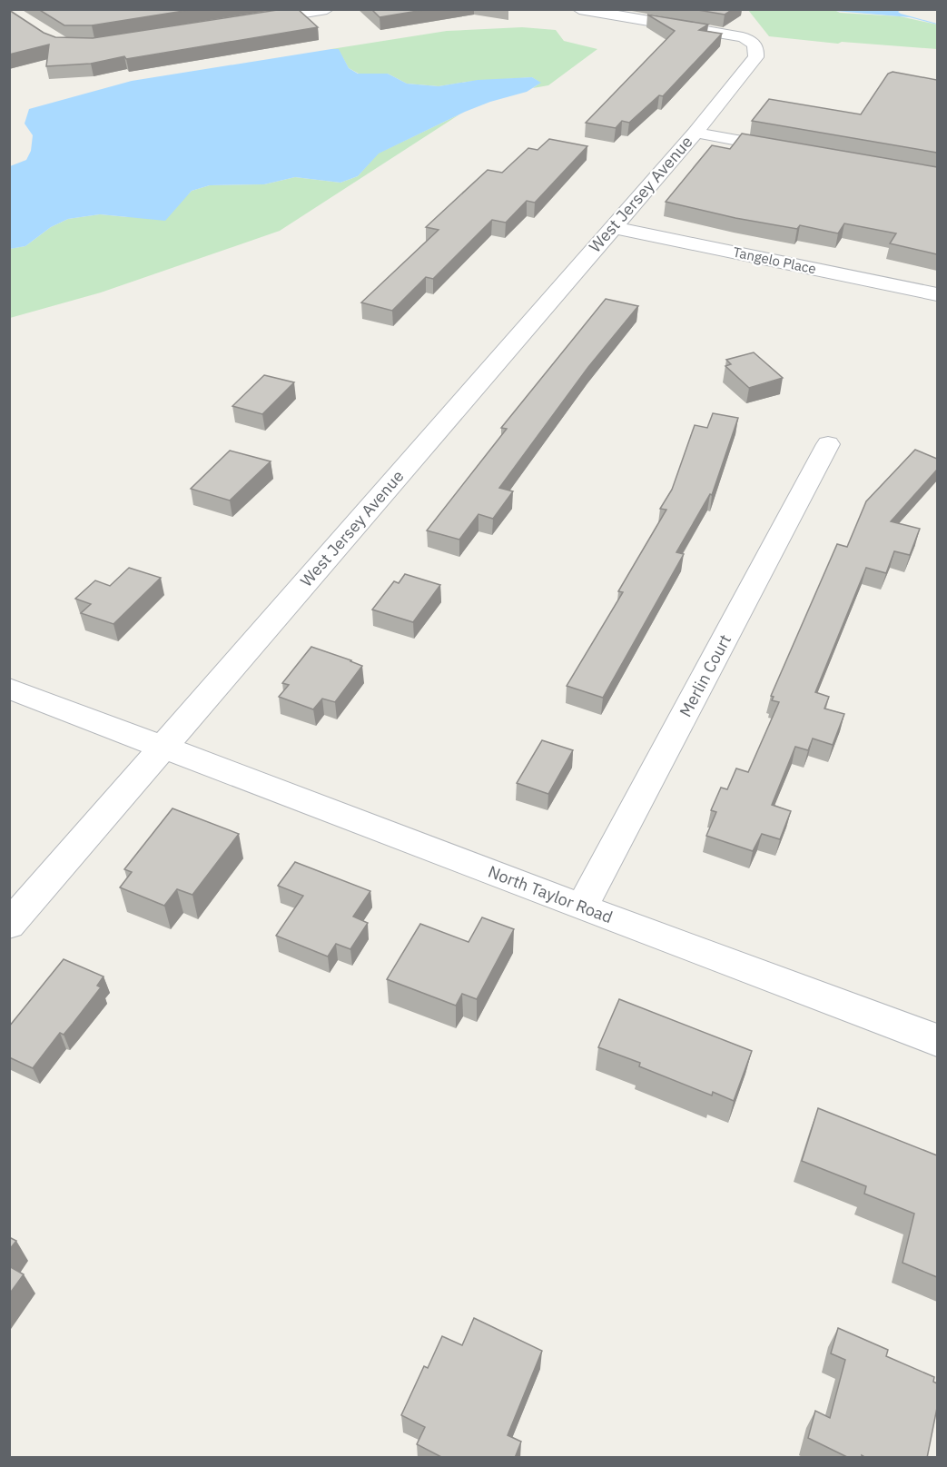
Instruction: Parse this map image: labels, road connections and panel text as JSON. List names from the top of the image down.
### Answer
{
  "streets": {
    "street": [
      "West Jersey Avenue",
      "Tangelo Place",
      "Merlin Court",
      "North Taylor Road"
    ]
  },
  "crossings": [
    ["West Jersey Avenue", "Tangelo Place"],
    ["West Jersey Avenue", "North Taylor Road"],
    ["Merlin Court", "North Taylor Road"]
  ]
}
